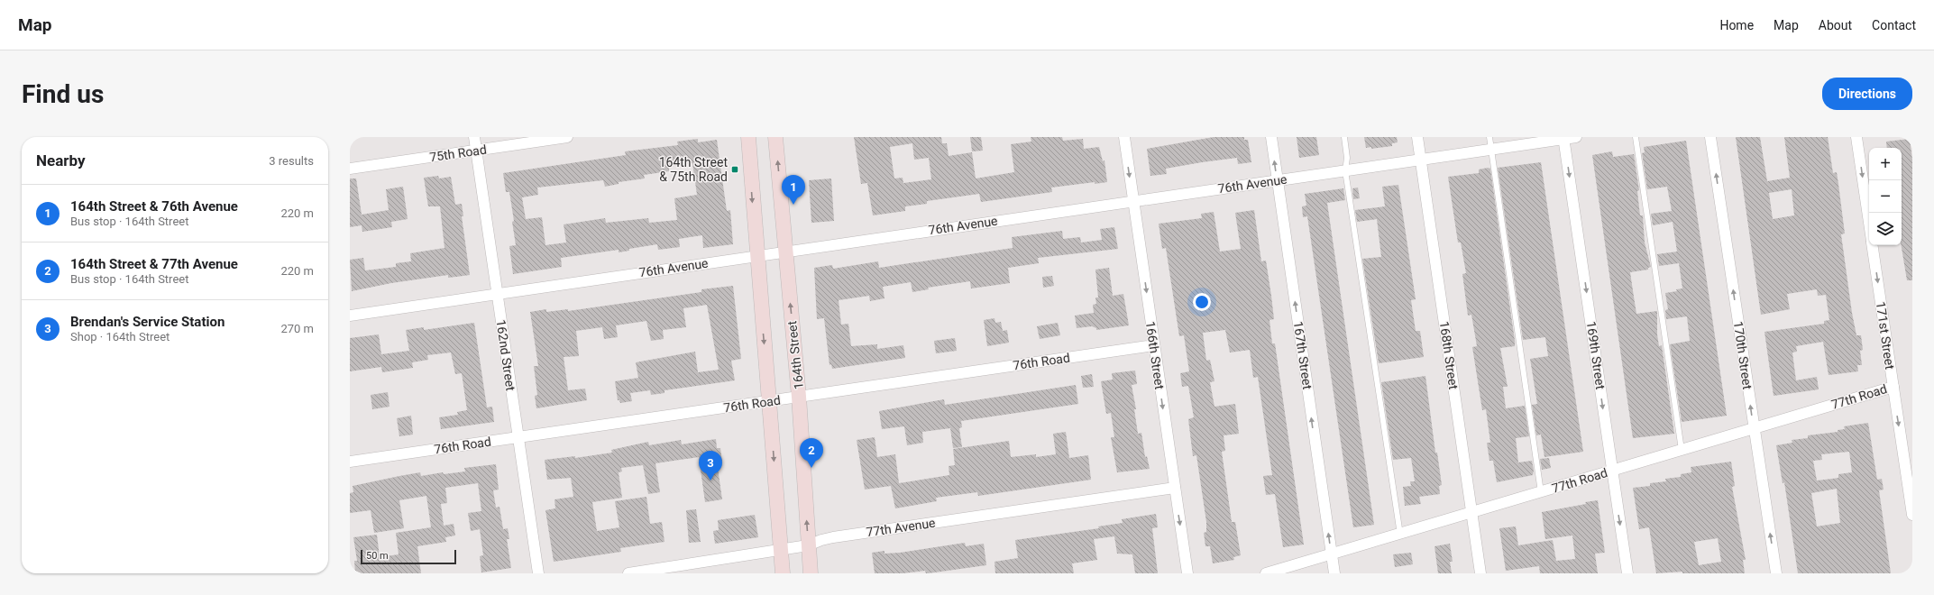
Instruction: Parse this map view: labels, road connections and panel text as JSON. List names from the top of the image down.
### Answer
{
  "streets": {
    "street": [
      "75th Road",
      "76th Avenue",
      "171st Street",
      "162nd Street",
      "164th Street",
      "166th Street",
      "167th Street",
      "168th Street",
      "169th Street",
      "170th Street",
      "76th Road",
      "77th Road",
      "77th Avenue"
    ]
  },
  "crossings": [
    ["75th Road", "162nd Street"],
    ["76th Avenue", "162nd Street"],
    ["76th Avenue", "164th Street"],
    ["76th Avenue", "166th Street"],
    ["76th Avenue", "167th Street"],
    ["76th Avenue", "168th Street"],
    ["76th Avenue", "169th Street"],
    ["171st Street", "77th Road"],
    ["162nd Street", "76th Road"],
    ["164th Street", "76th Road"],
    ["164th Street", "77th Avenue"],
    ["166th Street", "76th Road"],
    ["166th Street", "77th Avenue"],
    ["167th Street", "77th Road"],
    ["168th Street", "77th Road"],
    ["169th Street", "77th Road"],
    ["170th Street", "77th Road"]
  ],
  "one_way": [
    "171st Street",
    "166th Street",
    "167th Street",
    "169th Street",
    "170th Street"
  ],
  "places": {
    "transit": ["164th Street & 75th Road"]
  },
  "scale_bar": "50 m",
  "page": {
    "header": "Map",
    "nav": [
      "Home",
      "Map",
      "About",
      "Contact"
    ],
    "buttons": "Directions",
    "title": "Find us",
    "heading": ["Nearby", "3 results"],
    "map_buttons": ["+", "−"],
    "pins": ["1", "2", "3"],
    "list": [
      {
        "mark": "1",
        "name": "164th Street & 76th Avenue",
        "note": "Bus stop · 164th Street",
        "value": "220 m"
      },
      {
        "mark": "2",
        "name": "164th Street & 77th Avenue",
        "note": "Bus stop · 164th Street",
        "value": "220 m"
      },
      {
        "mark": "3",
        "name": "Brendan's Service Station",
        "note": "Shop · 164th Street",
        "value": "270 m"
      }
    ],
    "scale": "50 m"
  }
}
